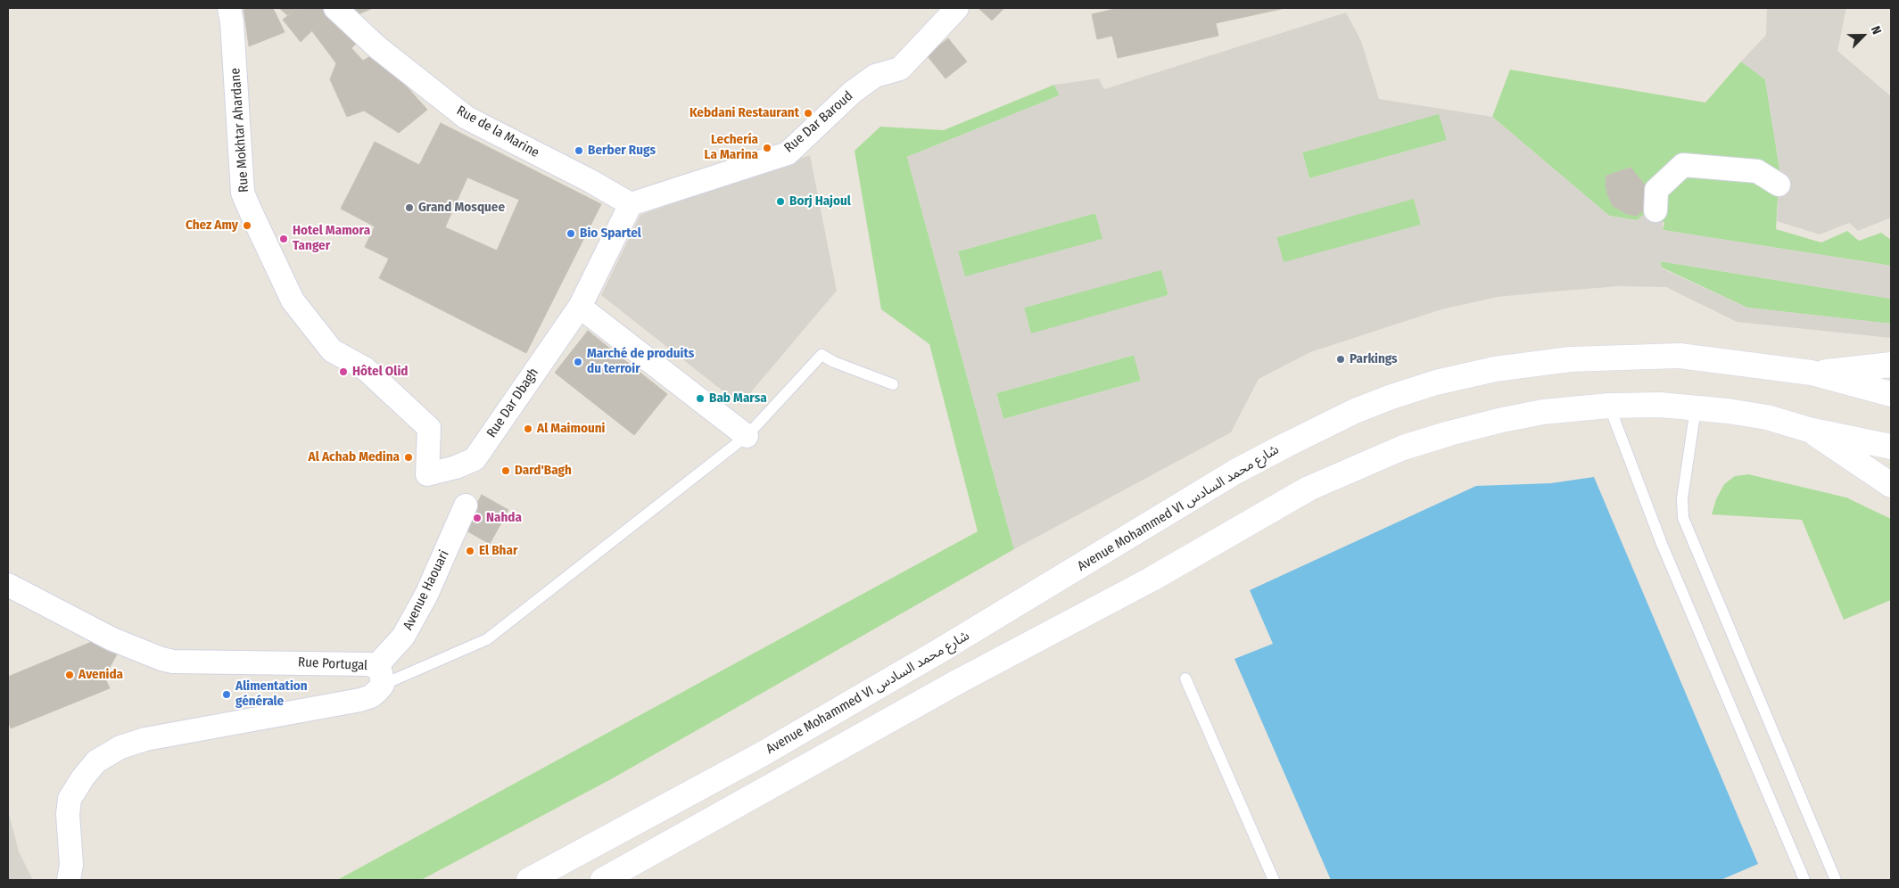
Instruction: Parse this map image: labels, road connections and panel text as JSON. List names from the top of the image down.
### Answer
{
  "streets": {
    "main road": ["Avenue Mohammed VI شارع محمد السادس"],
    "street": [
      "Rue Dar Baroud",
      "Rue Mokhtar Ahardane",
      "Rue de la Marine",
      "Rue Dar Dbagh",
      "Avenue Haouari",
      "Rue Portugal"
    ]
  },
  "crossings": [
    ["Rue Dar Baroud", "Rue de la Marine"],
    ["Rue Dar Baroud", "Rue Dar Dbagh"],
    ["Rue Mokhtar Ahardane", "Rue Dar Dbagh"],
    ["Rue de la Marine", "Rue Dar Dbagh"],
    ["Avenue Haouari", "Rue Portugal"]
  ],
  "places": [
    "Kebdani Restaurant",
    "Lechería La Marina",
    "Berber Rugs",
    "Borj Hajoul",
    "Grand Mosquee",
    "Chez Amy",
    "Bio Spartel",
    "Hotel Mamora Tanger",
    "Parkings",
    "Marché de produits du terroir",
    "Hôtel Olid",
    "Bab Marsa",
    "Al Maimouni",
    "Al Achab Medina",
    "Dard'Bagh",
    "Nahda",
    "El Bhar",
    "Avenida",
    "Alimentation générale"
  ],
  "north": "top right"
}
